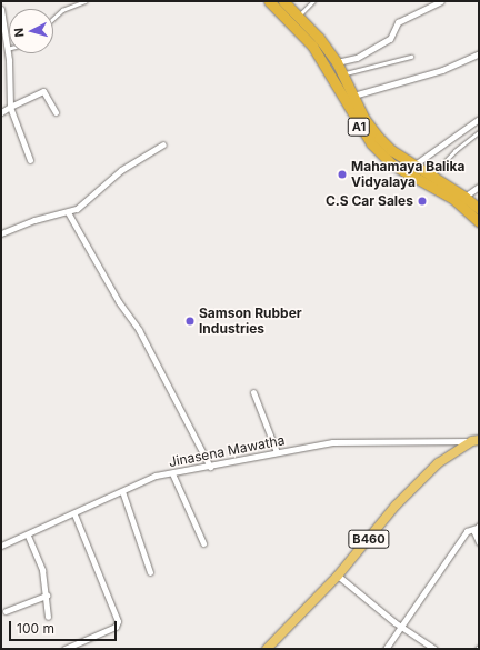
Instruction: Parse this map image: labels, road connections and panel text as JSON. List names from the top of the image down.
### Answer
{
  "streets": {
    "highway": ["A1"],
    "main road": ["B460"],
    "street": ["Jinasena Mawatha"]
  },
  "crossings": [
    ["Jinasena Mawatha", "B460"]
  ],
  "places": ["Mahamaya Balika Vidyalaya", "C.S Car Sales", "Samson Rubber Industries"],
  "scale_bar": "100 m",
  "north": "left"
}
